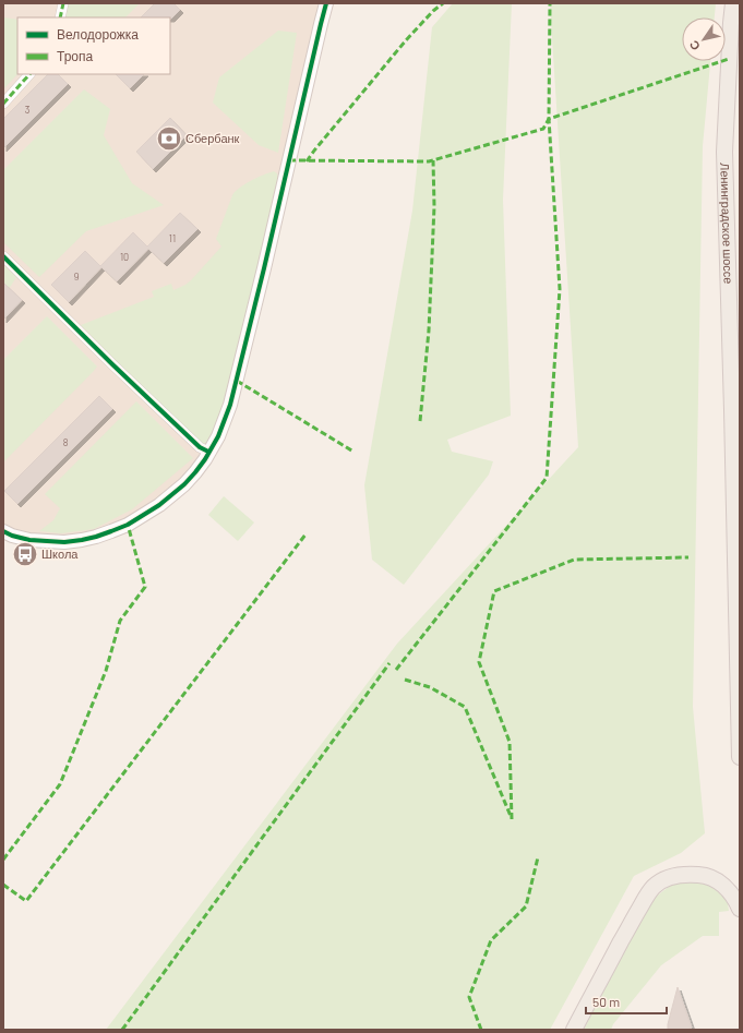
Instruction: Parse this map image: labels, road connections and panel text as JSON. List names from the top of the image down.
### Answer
{
  "streets": {
    "main road": ["Ленинградское шоссе"]
  },
  "places": {
    "bank": ["Сбербанк"],
    "bus stop": ["Школа"]
  },
  "house_numbers": [
    "3",
    "11",
    "10",
    "9",
    "8"
  ],
  "legend": ["Велодорожка", "Тропа"],
  "scale_bar": "50 m",
  "north": "bottom left"
}
